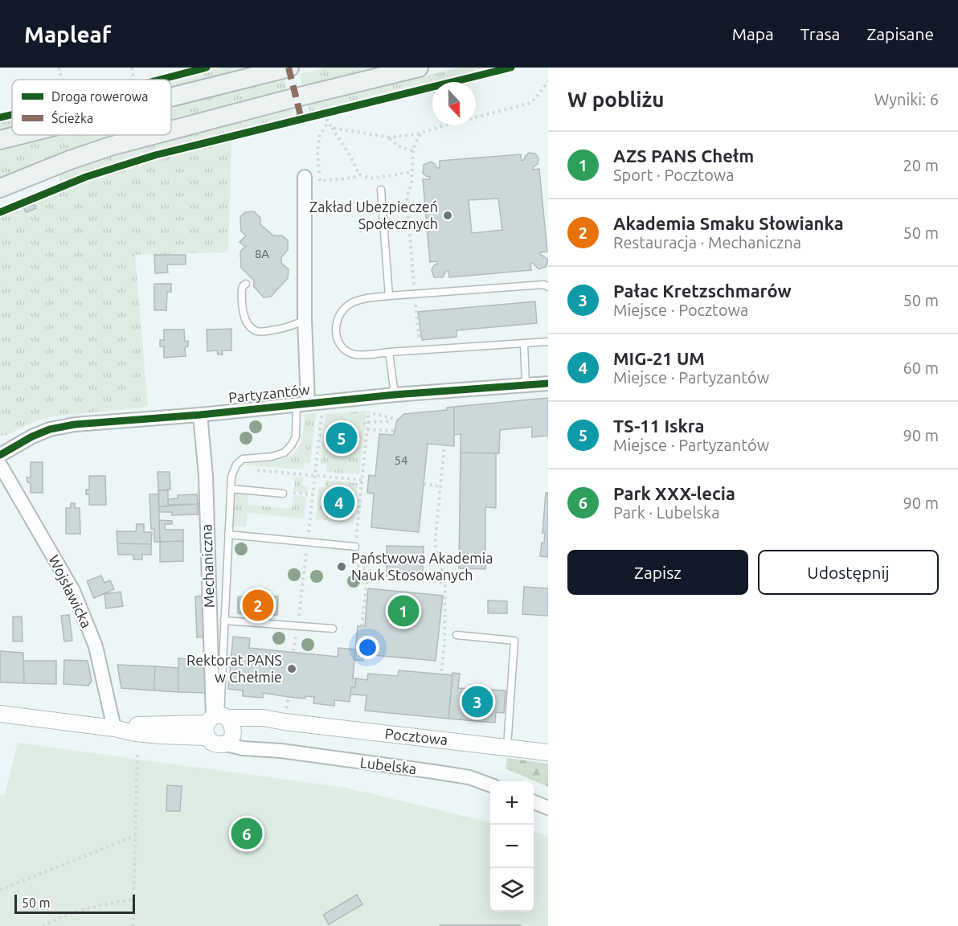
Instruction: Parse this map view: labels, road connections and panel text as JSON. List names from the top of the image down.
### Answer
{
  "streets": {
    "street": [
      "Partyzantów",
      "Mechaniczna",
      "Wojsławicka",
      "Pocztowa",
      "Lubelska"
    ]
  },
  "crossings": [
    ["Partyzantów", "Mechaniczna"],
    ["Mechaniczna", "Pocztowa"],
    ["Mechaniczna", "Lubelska"],
    ["Wojsławicka", "Pocztowa"],
    ["Pocztowa", "Lubelska"]
  ],
  "places": ["Zakład Ubezpieczeń Społecznych", "Państwowa Akademia Nauk Stosowanych", "Rektorat PANS w Chełmie"],
  "house_numbers": ["8A", "54"],
  "legend": ["Droga rowerowa", "Ścieżka"],
  "scale_bar": "50 m",
  "north": "bottom",
  "page": {
    "header": "Mapleaf",
    "nav": ["Mapa", "Trasa", "Zapisane"],
    "heading": ["W pobliżu", "Wyniki: 6"],
    "list": [
      {
        "mark": "1",
        "name": "AZS PANS Chełm",
        "note": "Sport · Pocztowa",
        "value": "20 m"
      },
      {
        "mark": "2",
        "name": "Akademia Smaku Słowianka",
        "note": "Restauracja · Mechaniczna",
        "value": "50 m"
      },
      {
        "mark": "3",
        "name": "Pałac Kretzschmarów",
        "note": "Miejsce · Pocztowa",
        "value": "50 m"
      },
      {
        "mark": "4",
        "name": "MIG-21 UM",
        "note": "Miejsce · Partyzantów",
        "value": "60 m"
      },
      {
        "mark": "5",
        "name": "TS-11 Iskra",
        "note": "Miejsce · Partyzantów",
        "value": "90 m"
      },
      {
        "mark": "6",
        "name": "Park XXX-lecia",
        "note": "Park · Lubelska",
        "value": "90 m"
      }
    ],
    "pins": [
      "5",
      "4",
      "2",
      "1",
      "3",
      "6"
    ],
    "buttons": ["Zapisz", "Udostępnij"],
    "map_buttons": ["+", "−"],
    "scale": "50 m"
  }
}
